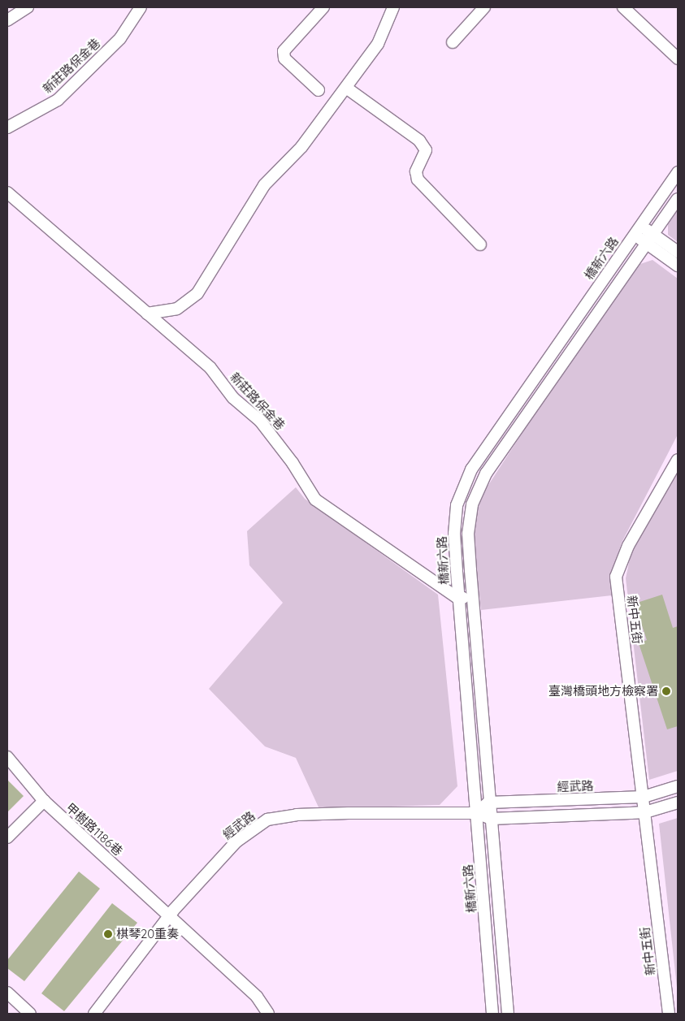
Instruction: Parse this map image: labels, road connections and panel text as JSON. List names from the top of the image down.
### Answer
{
  "streets": {
    "street": [
      "新莊路保金巷",
      "橋新六路",
      "新中五街",
      "經武路",
      "甲樹路1186巷"
    ]
  },
  "crossings": [
    ["新莊路保金巷", "橋新六路"],
    ["橋新六路", "經武路"],
    ["新中五街", "經武路"],
    ["經武路", "甲樹路1186巷"]
  ],
  "places": ["臺灣橋頭地方檢察署", "棋琴20重奏"]
}
